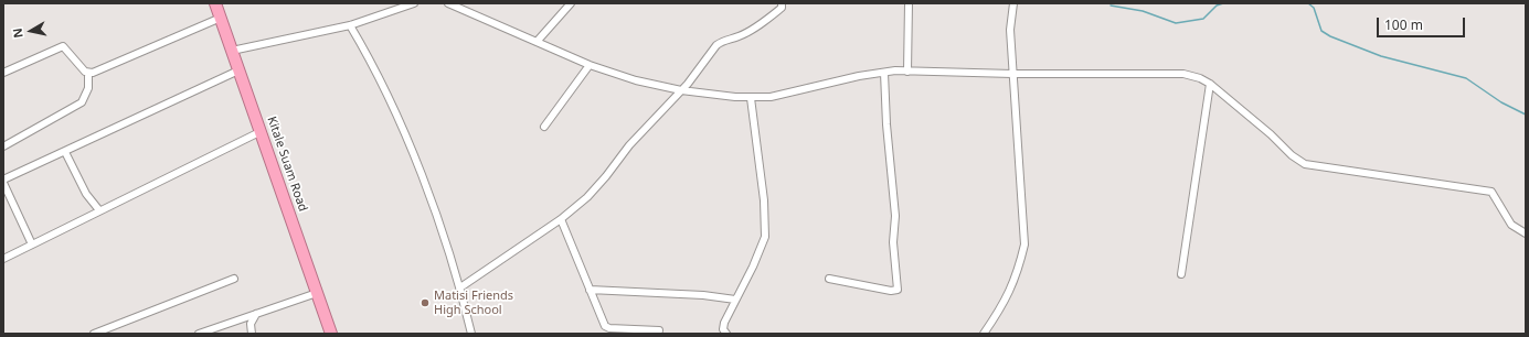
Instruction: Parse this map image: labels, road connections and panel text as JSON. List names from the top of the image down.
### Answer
{
  "streets": {
    "highway": ["Kitale Suam Road"]
  },
  "places": ["Matisi Friends High School"],
  "scale_bar": "100 m",
  "north": "left"
}
